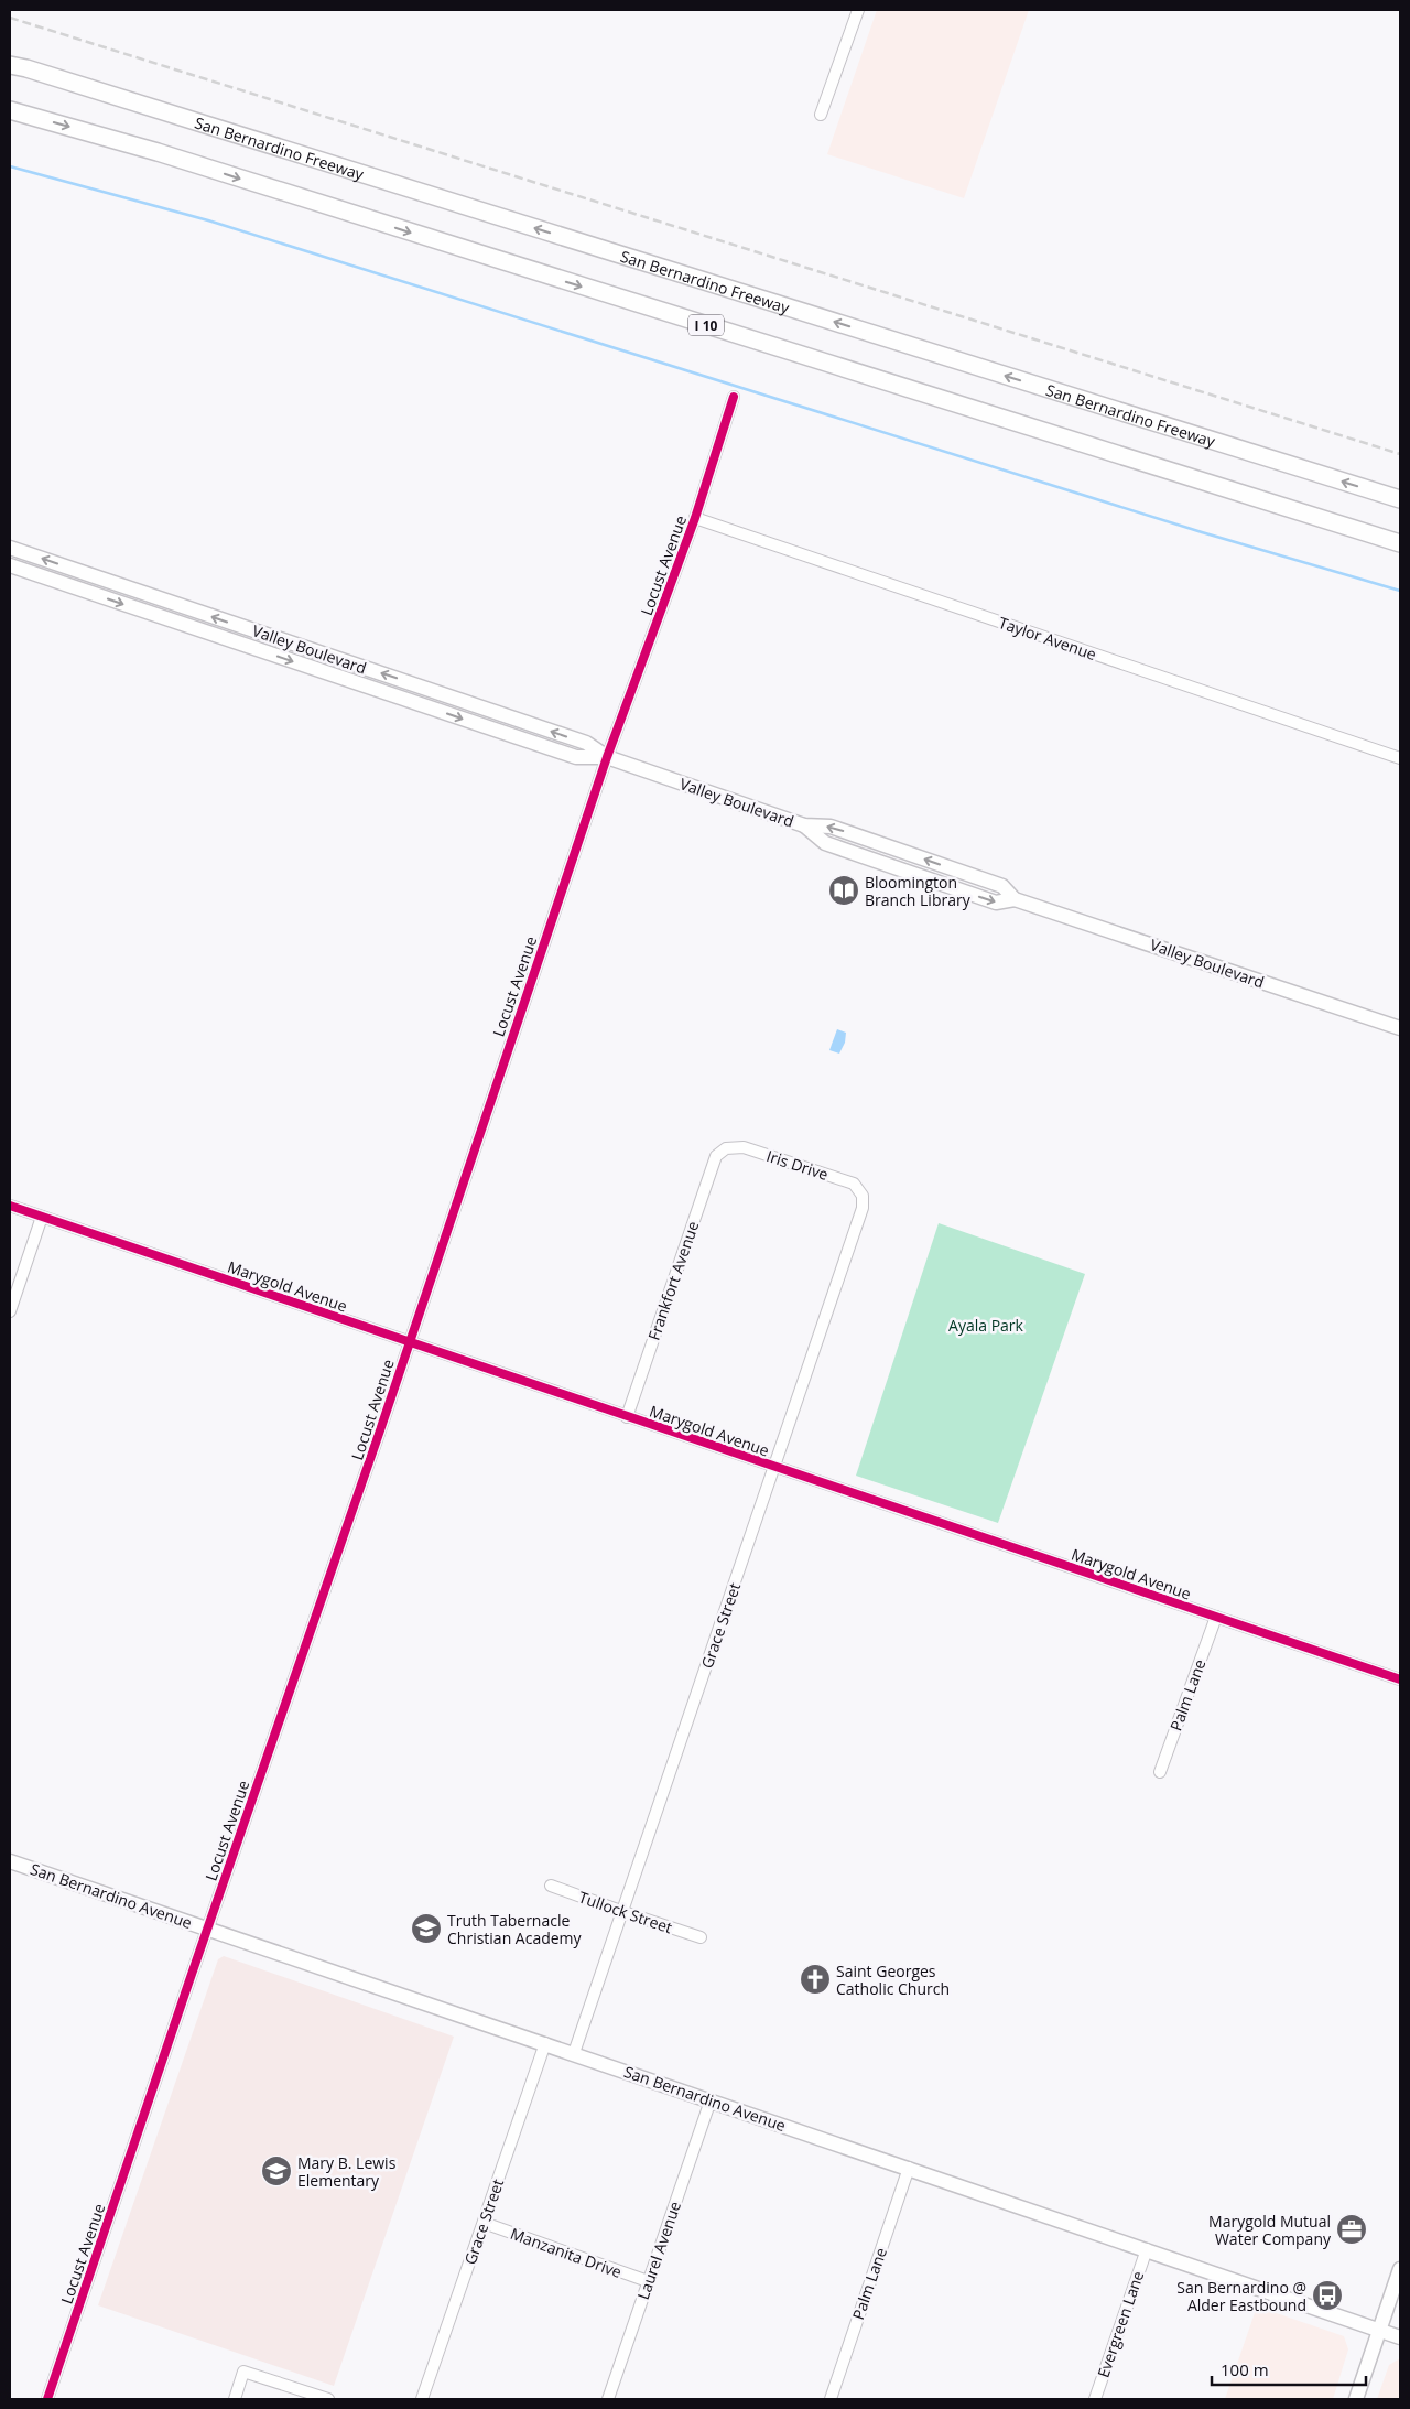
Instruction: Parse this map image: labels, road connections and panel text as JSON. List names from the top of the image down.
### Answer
{
  "streets": {
    "highway": ["San Bernardino Freeway", "I 10"],
    "main road": ["Valley Boulevard", "San Bernardino Avenue"],
    "street": [
      "Locust Avenue",
      "Taylor Avenue",
      "Iris Drive",
      "Frankfort Avenue",
      "Marygold Avenue",
      "Grace Street",
      "Palm Lane",
      "Tullock Street",
      "Laurel Avenue",
      "Manzanita Drive",
      "Evergreen Lane"
    ]
  },
  "crossings": [
    ["Locust Avenue", "Taylor Avenue"],
    ["Locust Avenue", "Valley Boulevard"],
    ["Locust Avenue", "Marygold Avenue"],
    ["Locust Avenue", "San Bernardino Avenue"],
    ["Iris Drive", "Frankfort Avenue"],
    ["Iris Drive", "Grace Street"],
    ["Frankfort Avenue", "Marygold Avenue"],
    ["Marygold Avenue", "Grace Street"],
    ["Marygold Avenue", "Palm Lane"],
    ["Grace Street", "San Bernardino Avenue"],
    ["Grace Street", "Tullock Street"],
    ["Grace Street", "Manzanita Drive"],
    ["Palm Lane", "San Bernardino Avenue"],
    ["San Bernardino Avenue", "Laurel Avenue"],
    ["San Bernardino Avenue", "Evergreen Lane"],
    ["Laurel Avenue", "Manzanita Drive"]
  ],
  "parks": ["Ayala Park"],
  "places": {
    "library": ["Bloomington Branch Library"],
    "school or university": ["Truth Tabernacle Christian Academy", "Mary B. Lewis Elementary"],
    "church": ["Saint Georges Catholic Church"],
    "office": ["Marygold Mutual Water Company"],
    "bus stop": ["San Bernardino @ Alder Eastbound"]
  },
  "scale_bar": "100 m"
}
